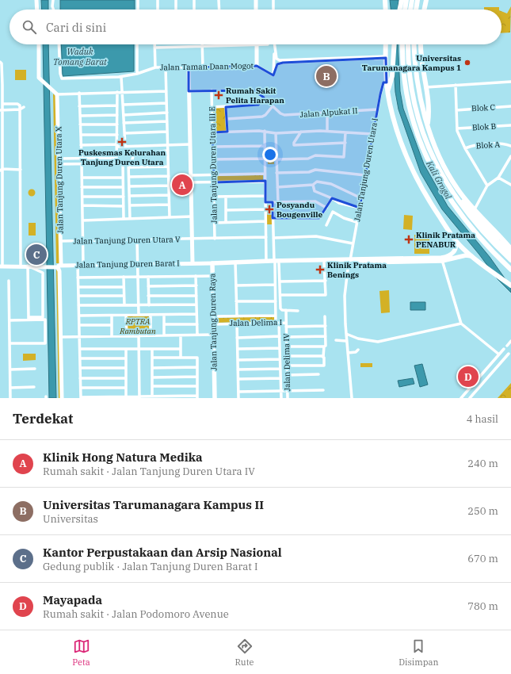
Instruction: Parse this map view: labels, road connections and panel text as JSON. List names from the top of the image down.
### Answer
{
  "streets": {
    "main road": ["Jalan Tanjung Duren Raya"],
    "street": [
      "Jalan Taman Daan Mogot",
      "Blok C",
      "Jalan Alpukat II",
      "Blok B",
      "Blok A",
      "Jalan Tanjung Duren Utara III E",
      "Jalan Tanjung Duren Utara I",
      "Jalan Tanjung Duren Utara X",
      "Jalan Tanjung Duren Utara V",
      "Jalan Tanjung Duren Barat I",
      "Jalan Delima I",
      "Jalan Delima IV"
    ]
  },
  "crossings": [
    ["Jalan Alpukat II", "Jalan Tanjung Duren Utara I"],
    ["Jalan Tanjung Duren Utara III E", "Jalan Tanjung Duren Utara V"],
    ["Jalan Tanjung Duren Utara I", "Jalan Tanjung Duren Raya"],
    ["Jalan Tanjung Duren Utara X", "Jalan Tanjung Duren Utara V"],
    ["Jalan Tanjung Duren Utara X", "Jalan Tanjung Duren Barat I"],
    ["Jalan Tanjung Duren Barat I", "Jalan Tanjung Duren Raya"],
    ["Jalan Tanjung Duren Raya", "Jalan Delima I"],
    ["Jalan Tanjung Duren Raya", "Jalan Delima IV"],
    ["Jalan Delima I", "Jalan Delima IV"]
  ],
  "water": ["Waduk Tomang Barat", "Kali Grogol"],
  "parks": ["RPTRA Rambutan"],
  "places": {
    "other": ["Universitas Tarumanagara Kampus 1"],
    "health": [
      "Rumah Sakit Pelita Harapan",
      "Puskesmas Kelurahan Tanjung Duren Utara",
      "Posyandu Bougenville",
      "Klinik Pratama PENABUR",
      "Klinik Pratama Benings"
    ]
  },
  "page": {
    "search": "Cari di sini",
    "pins": [
      "B",
      "A",
      "C",
      "D"
    ],
    "heading": ["Terdekat", "4 hasil"],
    "list": [
      {
        "mark": "A",
        "name": "Klinik Hong Natura Medika",
        "note": "Rumah sakit · Jalan Tanjung Duren Utara IV",
        "value": "240 m"
      },
      {
        "mark": "B",
        "name": "Universitas Tarumanagara Kampus II",
        "note": "Universitas",
        "value": "250 m"
      },
      {
        "mark": "C",
        "name": "Kantor Perpustakaan dan Arsip Nasional",
        "note": "Gedung publik · Jalan Tanjung Duren Barat I",
        "value": "670 m"
      },
      {
        "mark": "D",
        "name": "Mayapada",
        "note": "Rumah sakit · Jalan Podomoro Avenue",
        "value": "780 m"
      }
    ],
    "nav": ["Peta", "Rute", "Disimpan"]
  }
}
